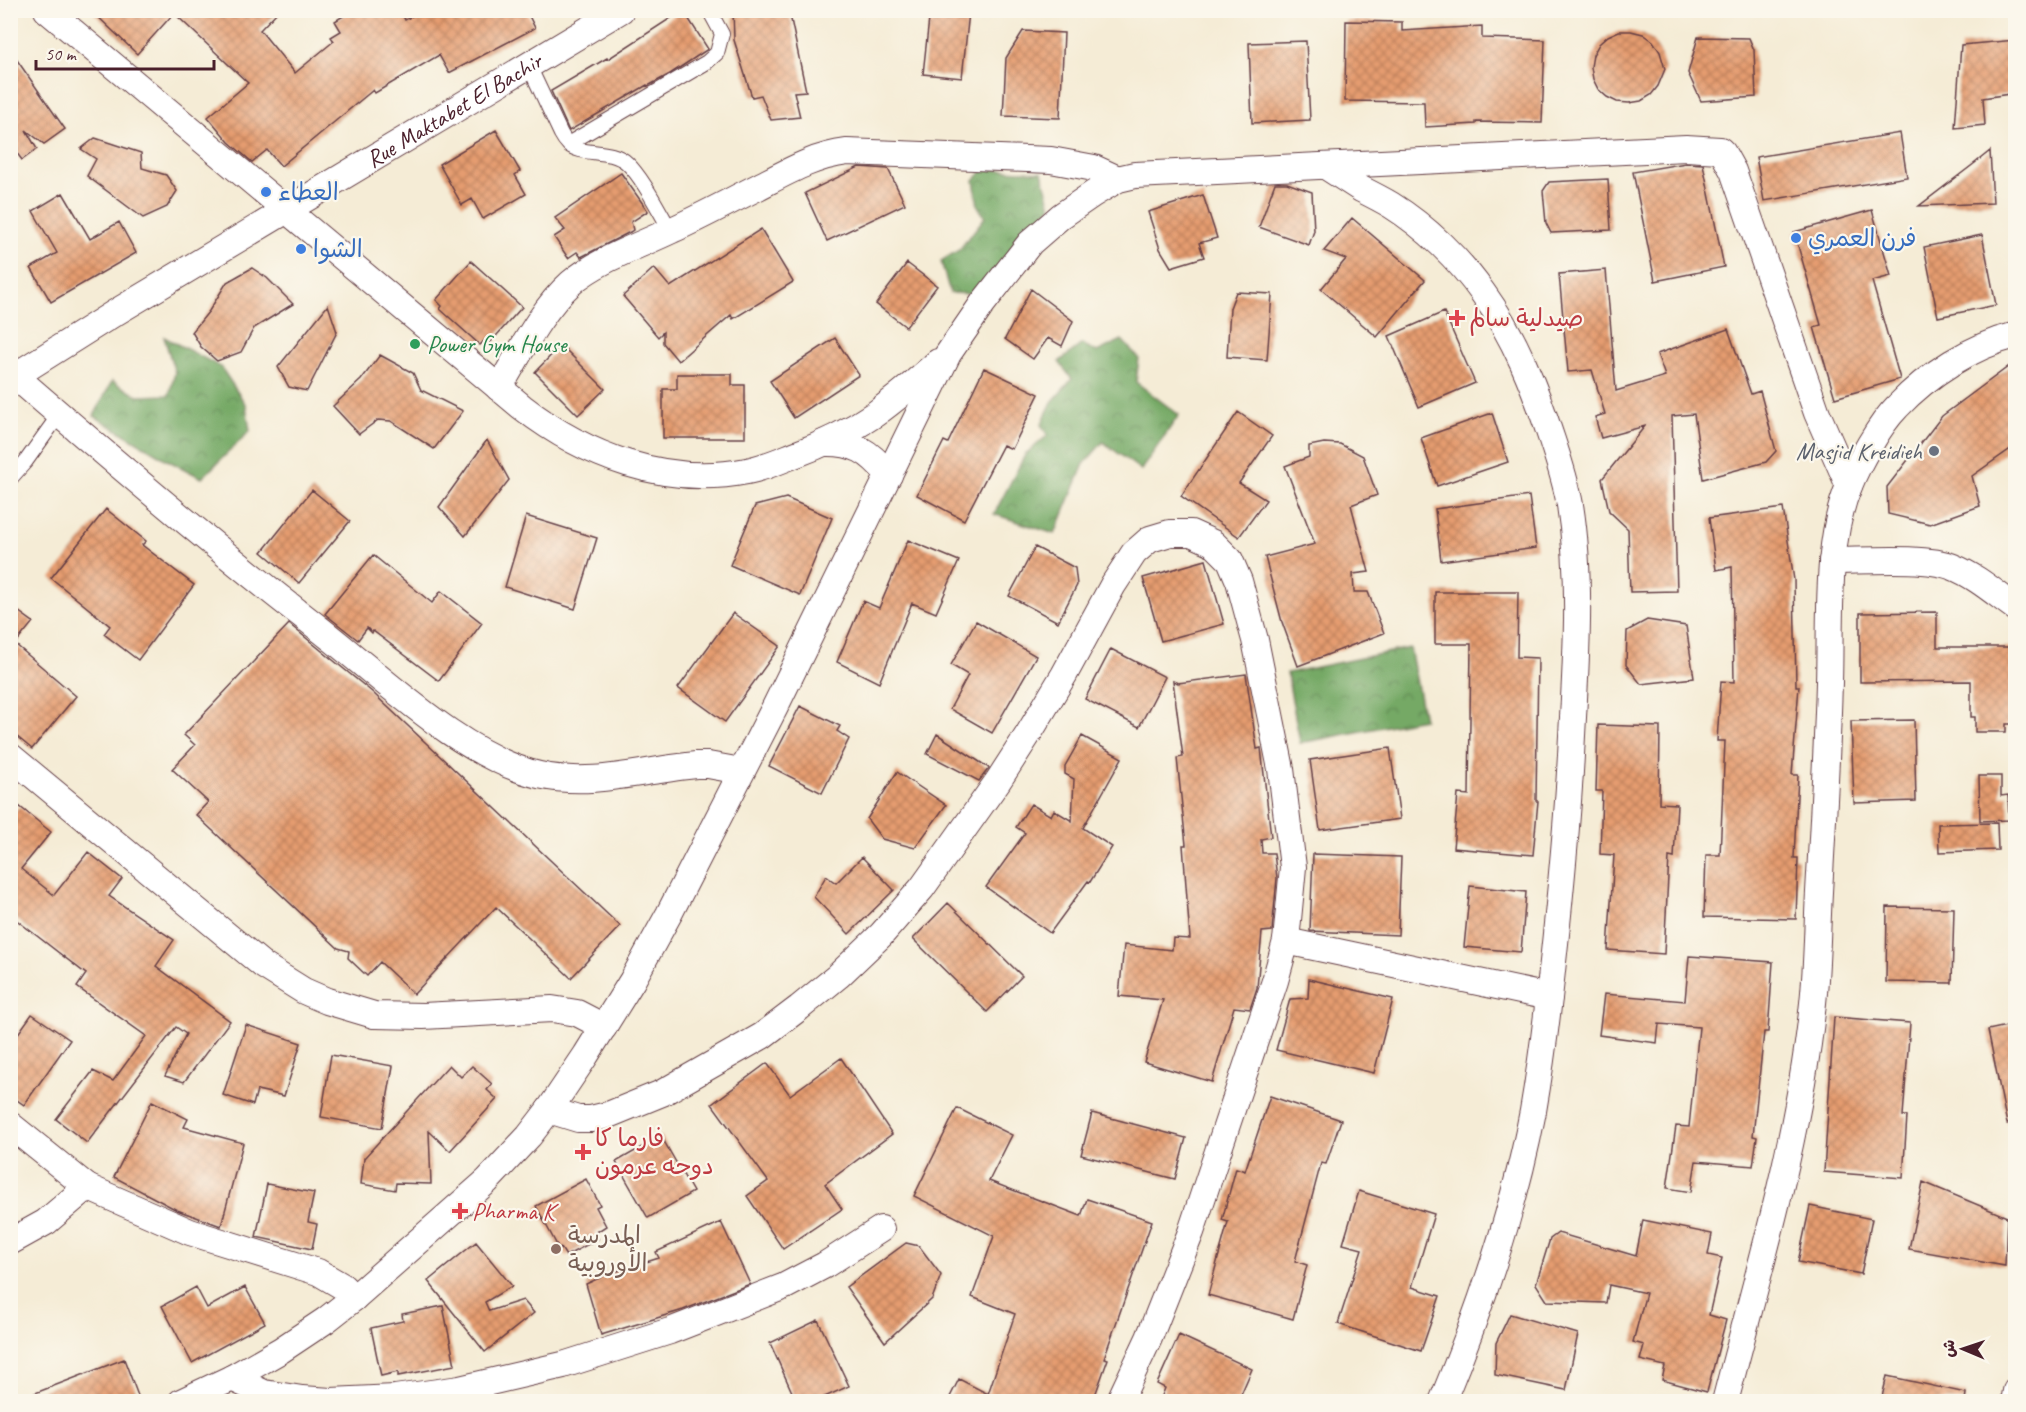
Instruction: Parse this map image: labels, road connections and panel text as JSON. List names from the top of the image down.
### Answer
{
  "streets": {
    "street": ["Rue Maktabet El Bachir"]
  },
  "places": {
    "other": [
      "العطاء",
      "فرن العمري",
      "الشوا",
      "Power Gym House",
      "Masjid Kreidieh",
      "المدرسة الأوروبية"
    ],
    "health": ["صيدلية سالم", "فارما كا دوحه عرمون", "Pharma K"]
  },
  "scale_bar": "50 m",
  "north": "left"
}
